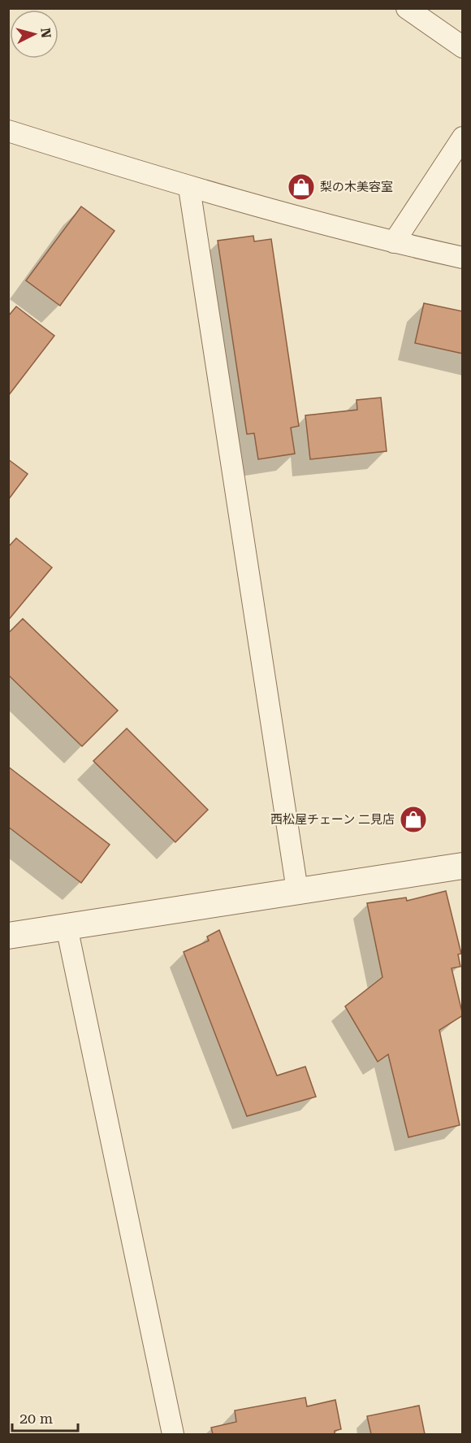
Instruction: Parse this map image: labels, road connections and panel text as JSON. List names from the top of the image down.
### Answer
{
  "places": {
    "shop": ["梨の木美容室", "西松屋チェーン 二見店"]
  },
  "scale_bar": "20 m",
  "north": "right"
}
